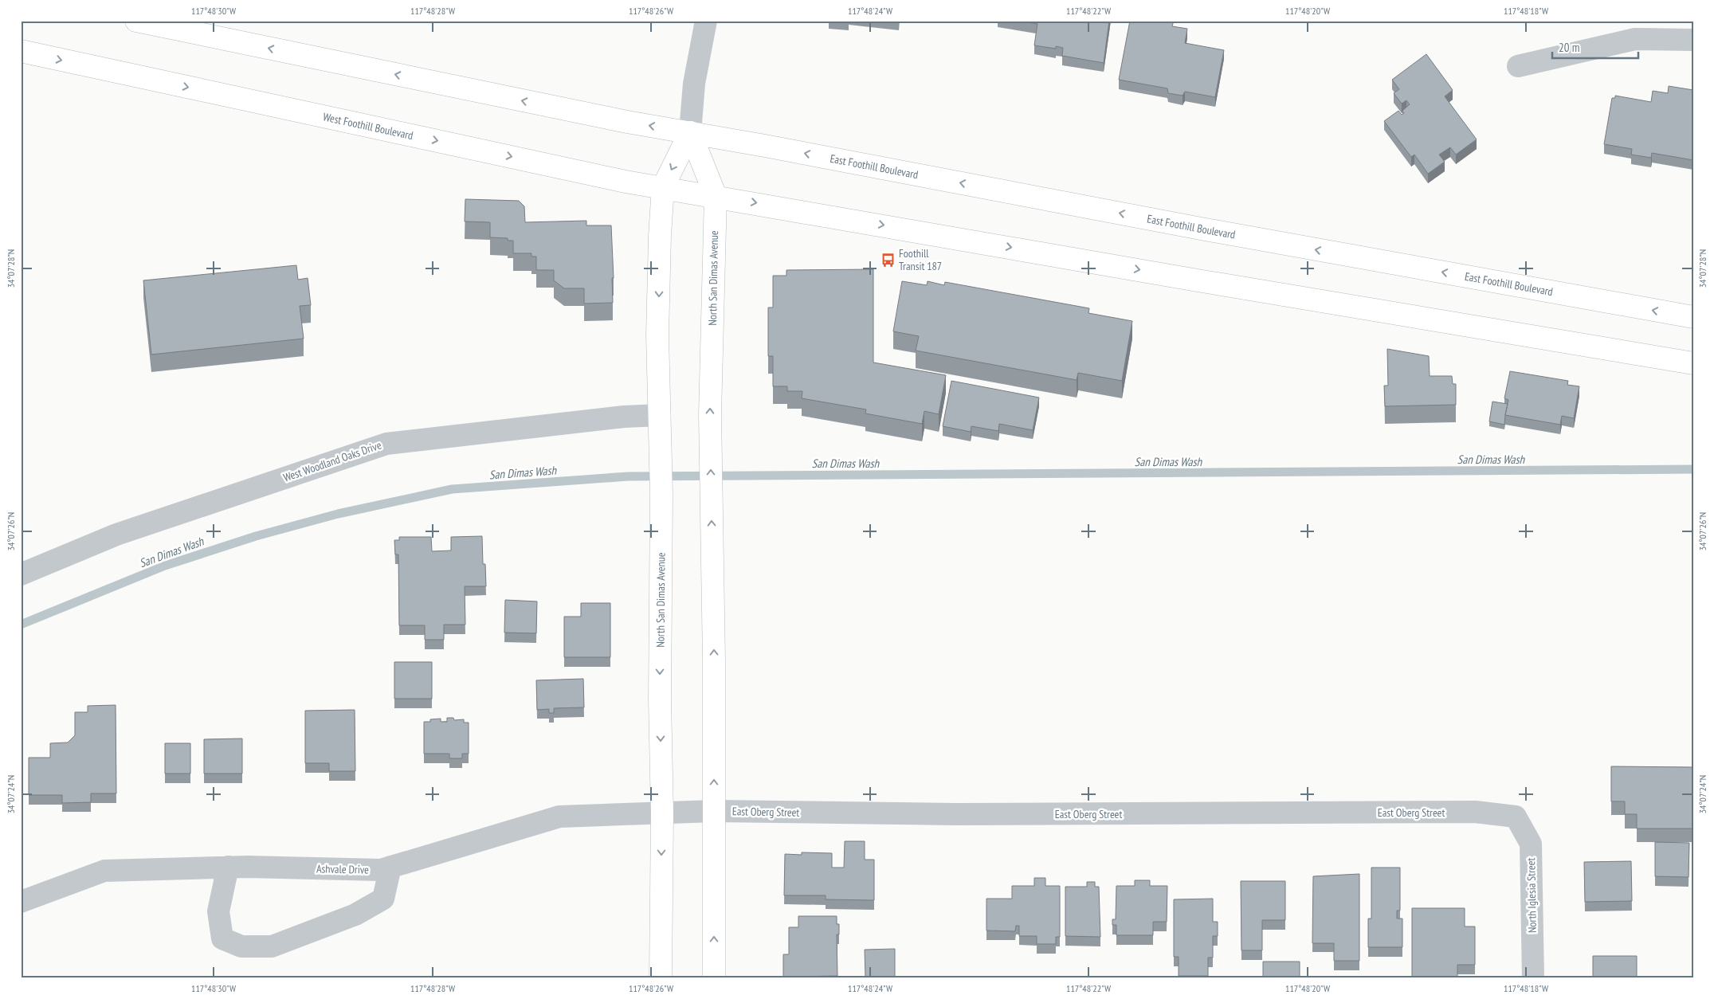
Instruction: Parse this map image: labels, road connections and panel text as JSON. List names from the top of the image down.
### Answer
{
  "streets": {
    "main road": ["West Foothill Boulevard", "East Foothill Boulevard", "North San Dimas Avenue"],
    "street": [
      "West Woodland Oaks Drive",
      "East Oberg Street",
      "Ashvale Drive",
      "North Iglesia Street"
    ]
  },
  "crossings": [
    ["West Foothill Boulevard", "North San Dimas Avenue"],
    ["East Foothill Boulevard", "North San Dimas Avenue"],
    ["North San Dimas Avenue", "West Woodland Oaks Drive"],
    ["North San Dimas Avenue", "East Oberg Street"],
    ["North San Dimas Avenue", "Ashvale Drive"],
    ["East Oberg Street", "Ashvale Drive"],
    ["East Oberg Street", "North Iglesia Street"]
  ],
  "water": ["San Dimas Wash"],
  "places": {
    "bus stop": ["Foothill Transit 187"]
  },
  "scale_bar": "20 m",
  "coordinates": [
    "117°48'30\"W",
    "117°48'28\"W",
    "117°48'26\"W",
    "117°48'24\"W",
    "117°48'22\"W",
    "117°48'20\"W",
    "117°48'18\"W",
    "34°07'28\"N",
    "34°07'26\"N",
    "34°07'24\"N"
  ]
}
